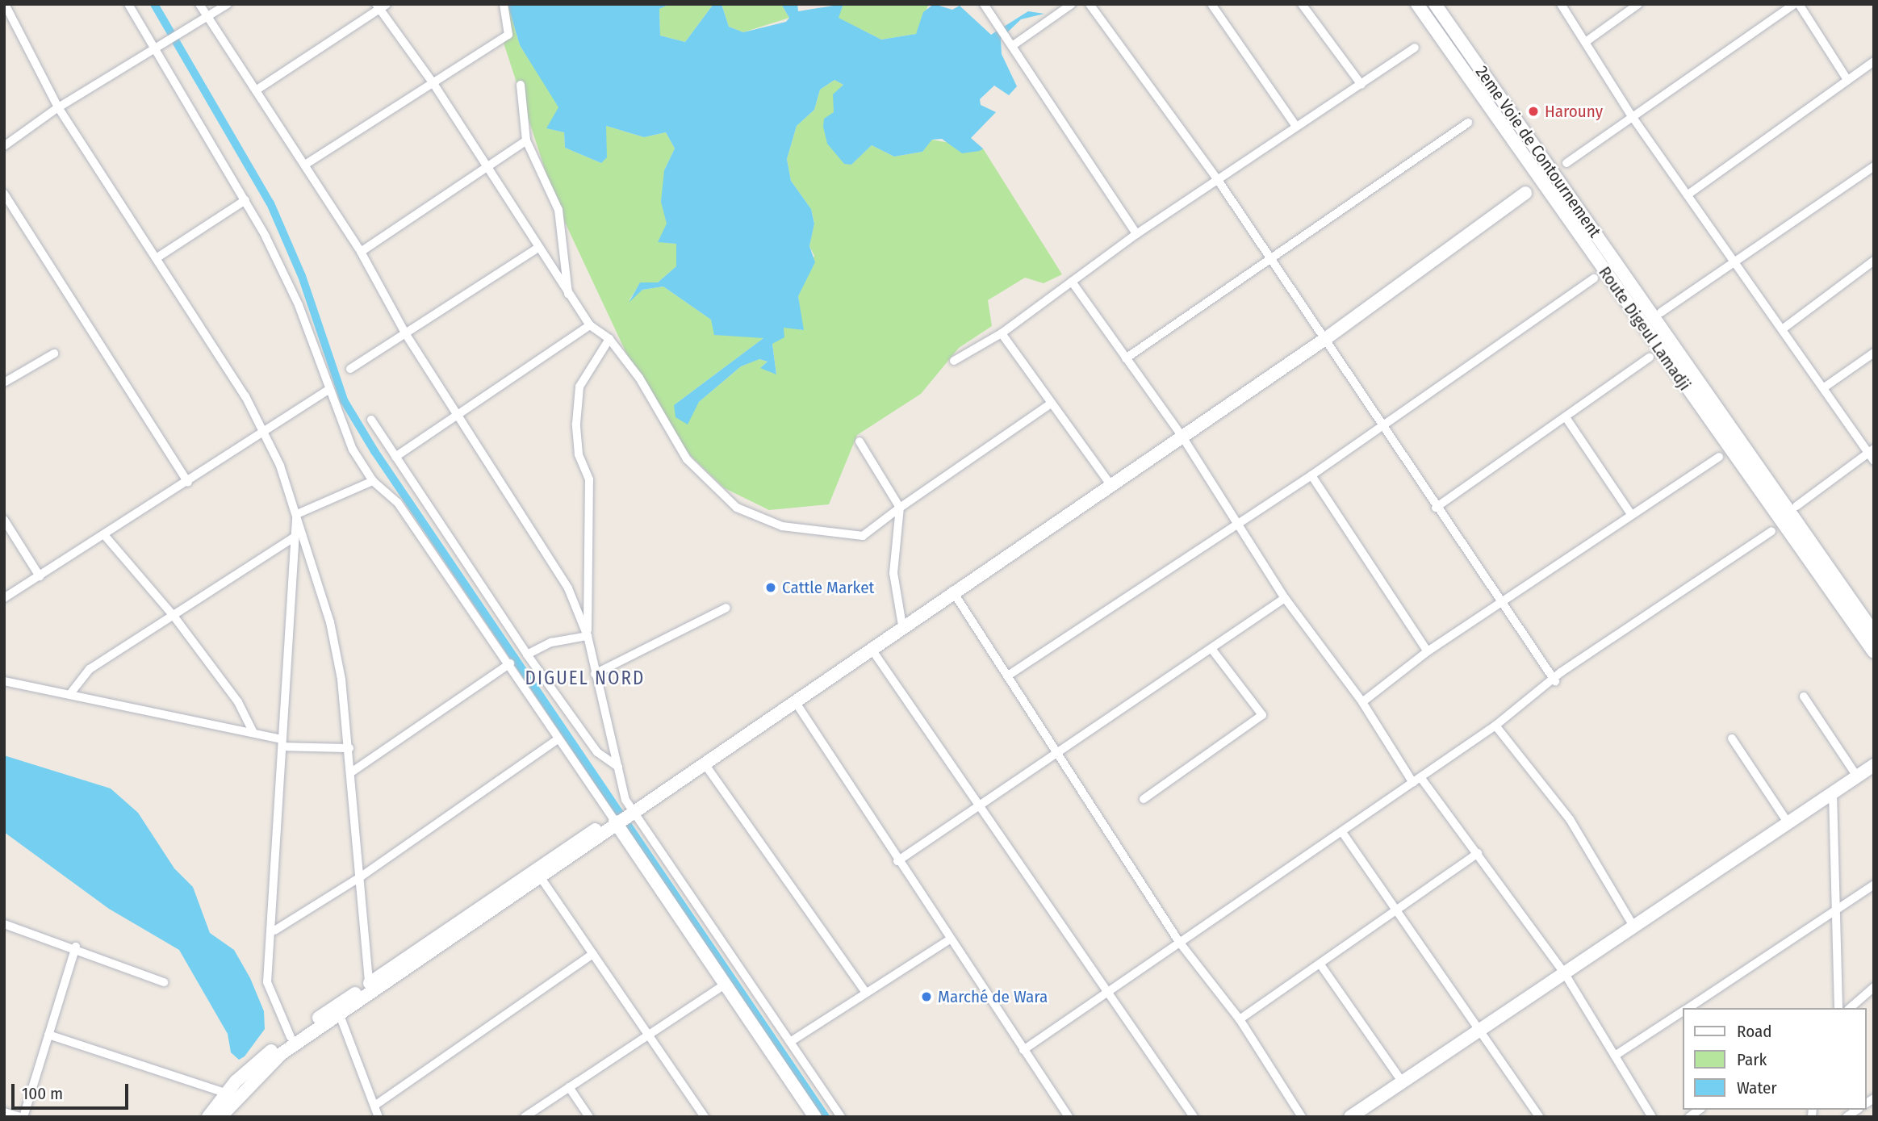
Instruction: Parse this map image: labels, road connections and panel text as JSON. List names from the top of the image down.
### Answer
{
  "streets": {
    "street": ["2eme Voie de Contournement", "Route Digeul Lamadji"]
  },
  "districts": ["DIGUEL NORD"],
  "places": ["Harouny", "Cattle Market", "Marché de Wara"],
  "legend": ["Road", "Park", "Water"],
  "scale_bar": "100 m"
}
